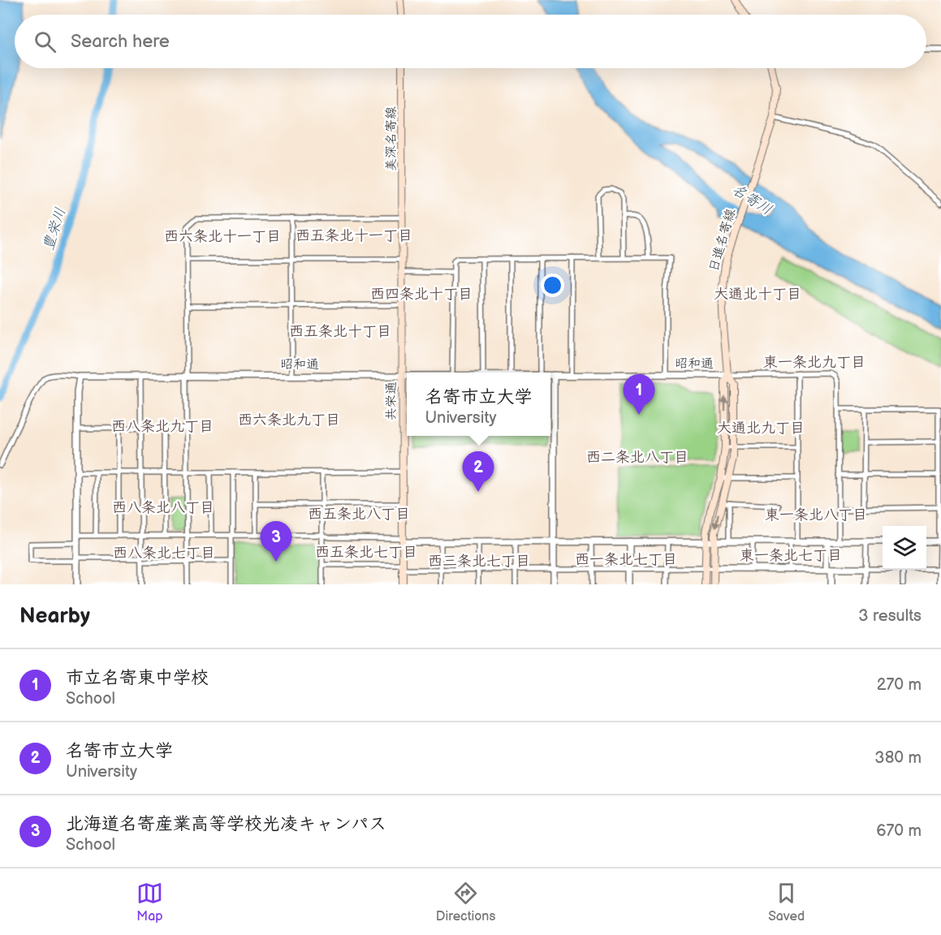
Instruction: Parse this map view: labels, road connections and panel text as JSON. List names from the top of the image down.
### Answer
{
  "streets": {
    "main road": ["美深名寄線", "日進名寄線", "共栄通"],
    "street": ["昭和通"]
  },
  "crossings": [
    ["美深名寄線", "共栄通"],
    ["日進名寄線", "昭和通"],
    ["昭和通", "共栄通"]
  ],
  "districts": [
    "西五条北十一丁目",
    "西六条北十一丁目",
    "西四条北十丁目",
    "大通北十丁目",
    "西五条北十丁目",
    "東一条北九丁目",
    "西六条北九丁目",
    "西八条北九丁目",
    "大通北九丁目",
    "西二条北八丁目",
    "西八条北八丁目",
    "西五条北八丁目",
    "東一条北八丁目",
    "西五条北七丁目",
    "西八条北七丁目",
    "東一条北七丁目",
    "西一条北七丁目",
    "西三条北七丁目"
  ],
  "water": ["名寄川", "豊栄川"],
  "page": {
    "search": "Search here",
    "popup": ["名寄市立大学", "University"],
    "pins": ["1", "2", "3"],
    "heading": ["Nearby", "3 results"],
    "list": [
      {
        "mark": "1",
        "name": "市立名寄東中学校",
        "note": "School",
        "value": "270 m"
      },
      {
        "mark": "2",
        "name": "名寄市立大学",
        "note": "University",
        "value": "380 m"
      },
      {
        "mark": "3",
        "name": "北海道名寄産業高等学校光凌キャンパス",
        "note": "School",
        "value": "670 m"
      }
    ],
    "nav": ["Map", "Directions", "Saved"]
  }
}
